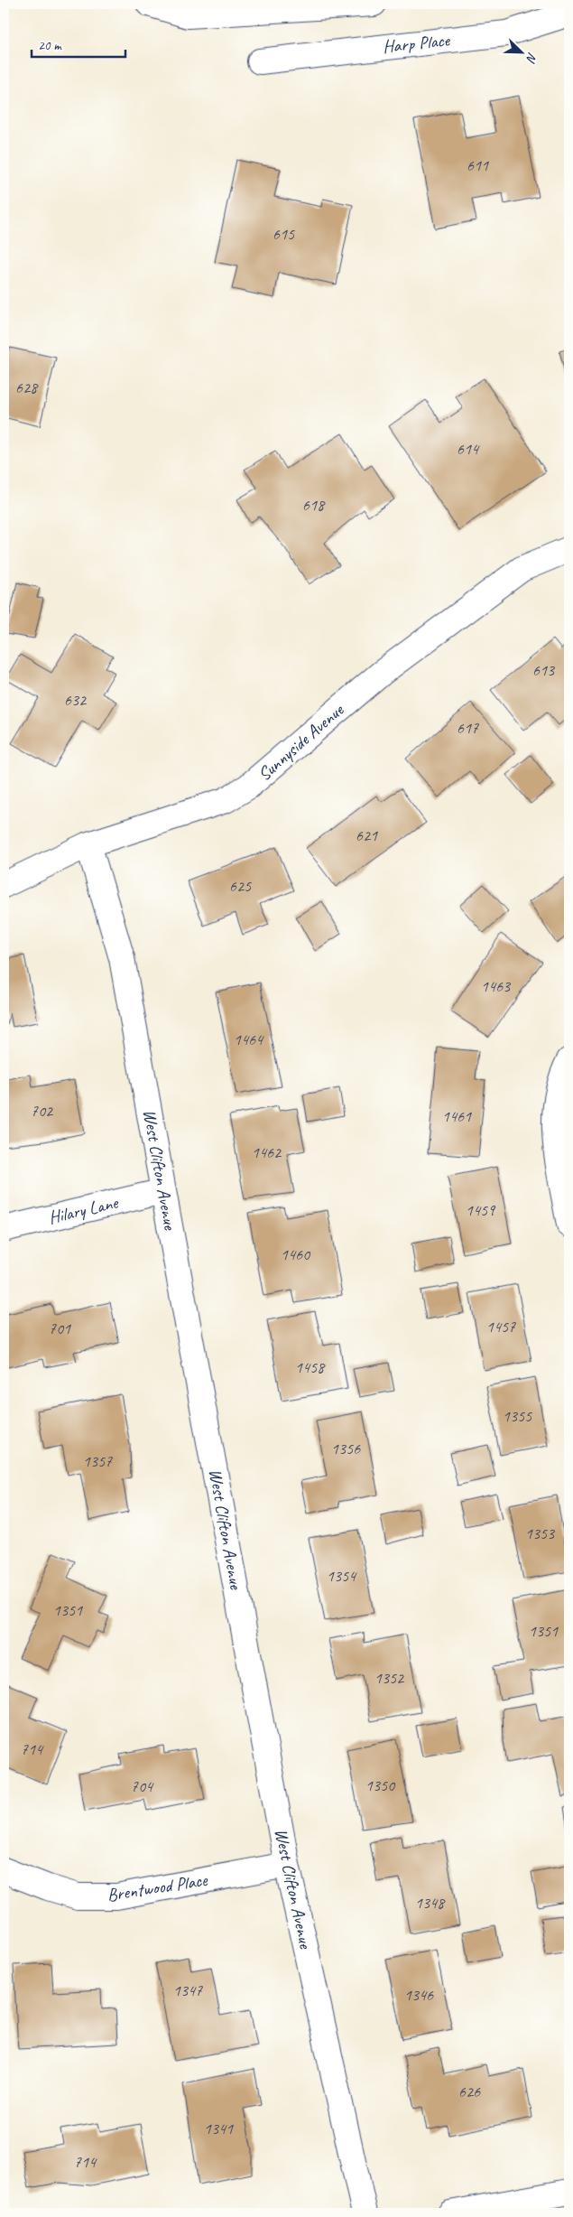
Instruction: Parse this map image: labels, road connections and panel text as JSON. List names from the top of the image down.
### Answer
{
  "streets": {
    "street": [
      "Harp Place",
      "Sunnyside Avenue",
      "West Clifton Avenue",
      "Hilary Lane",
      "Brentwood Place"
    ]
  },
  "crossings": [
    ["Sunnyside Avenue", "West Clifton Avenue"],
    ["West Clifton Avenue", "Hilary Lane"],
    ["West Clifton Avenue", "Brentwood Place"]
  ],
  "house_numbers": [
    "611",
    "615",
    "628",
    "614",
    "618",
    "613",
    "632",
    "617",
    "621",
    "625",
    "1463",
    "1464",
    "702",
    "1461",
    "1462",
    "1459",
    "1460",
    "1457",
    "701",
    "1458",
    "1355",
    "1356",
    "1357",
    "1353",
    "1354",
    "1351",
    "1351",
    "1352",
    "714",
    "1350",
    "704",
    "1348",
    "1347",
    "1346",
    "626",
    "1341",
    "714"
  ],
  "scale_bar": "20 m",
  "north": "bottom right"
}
